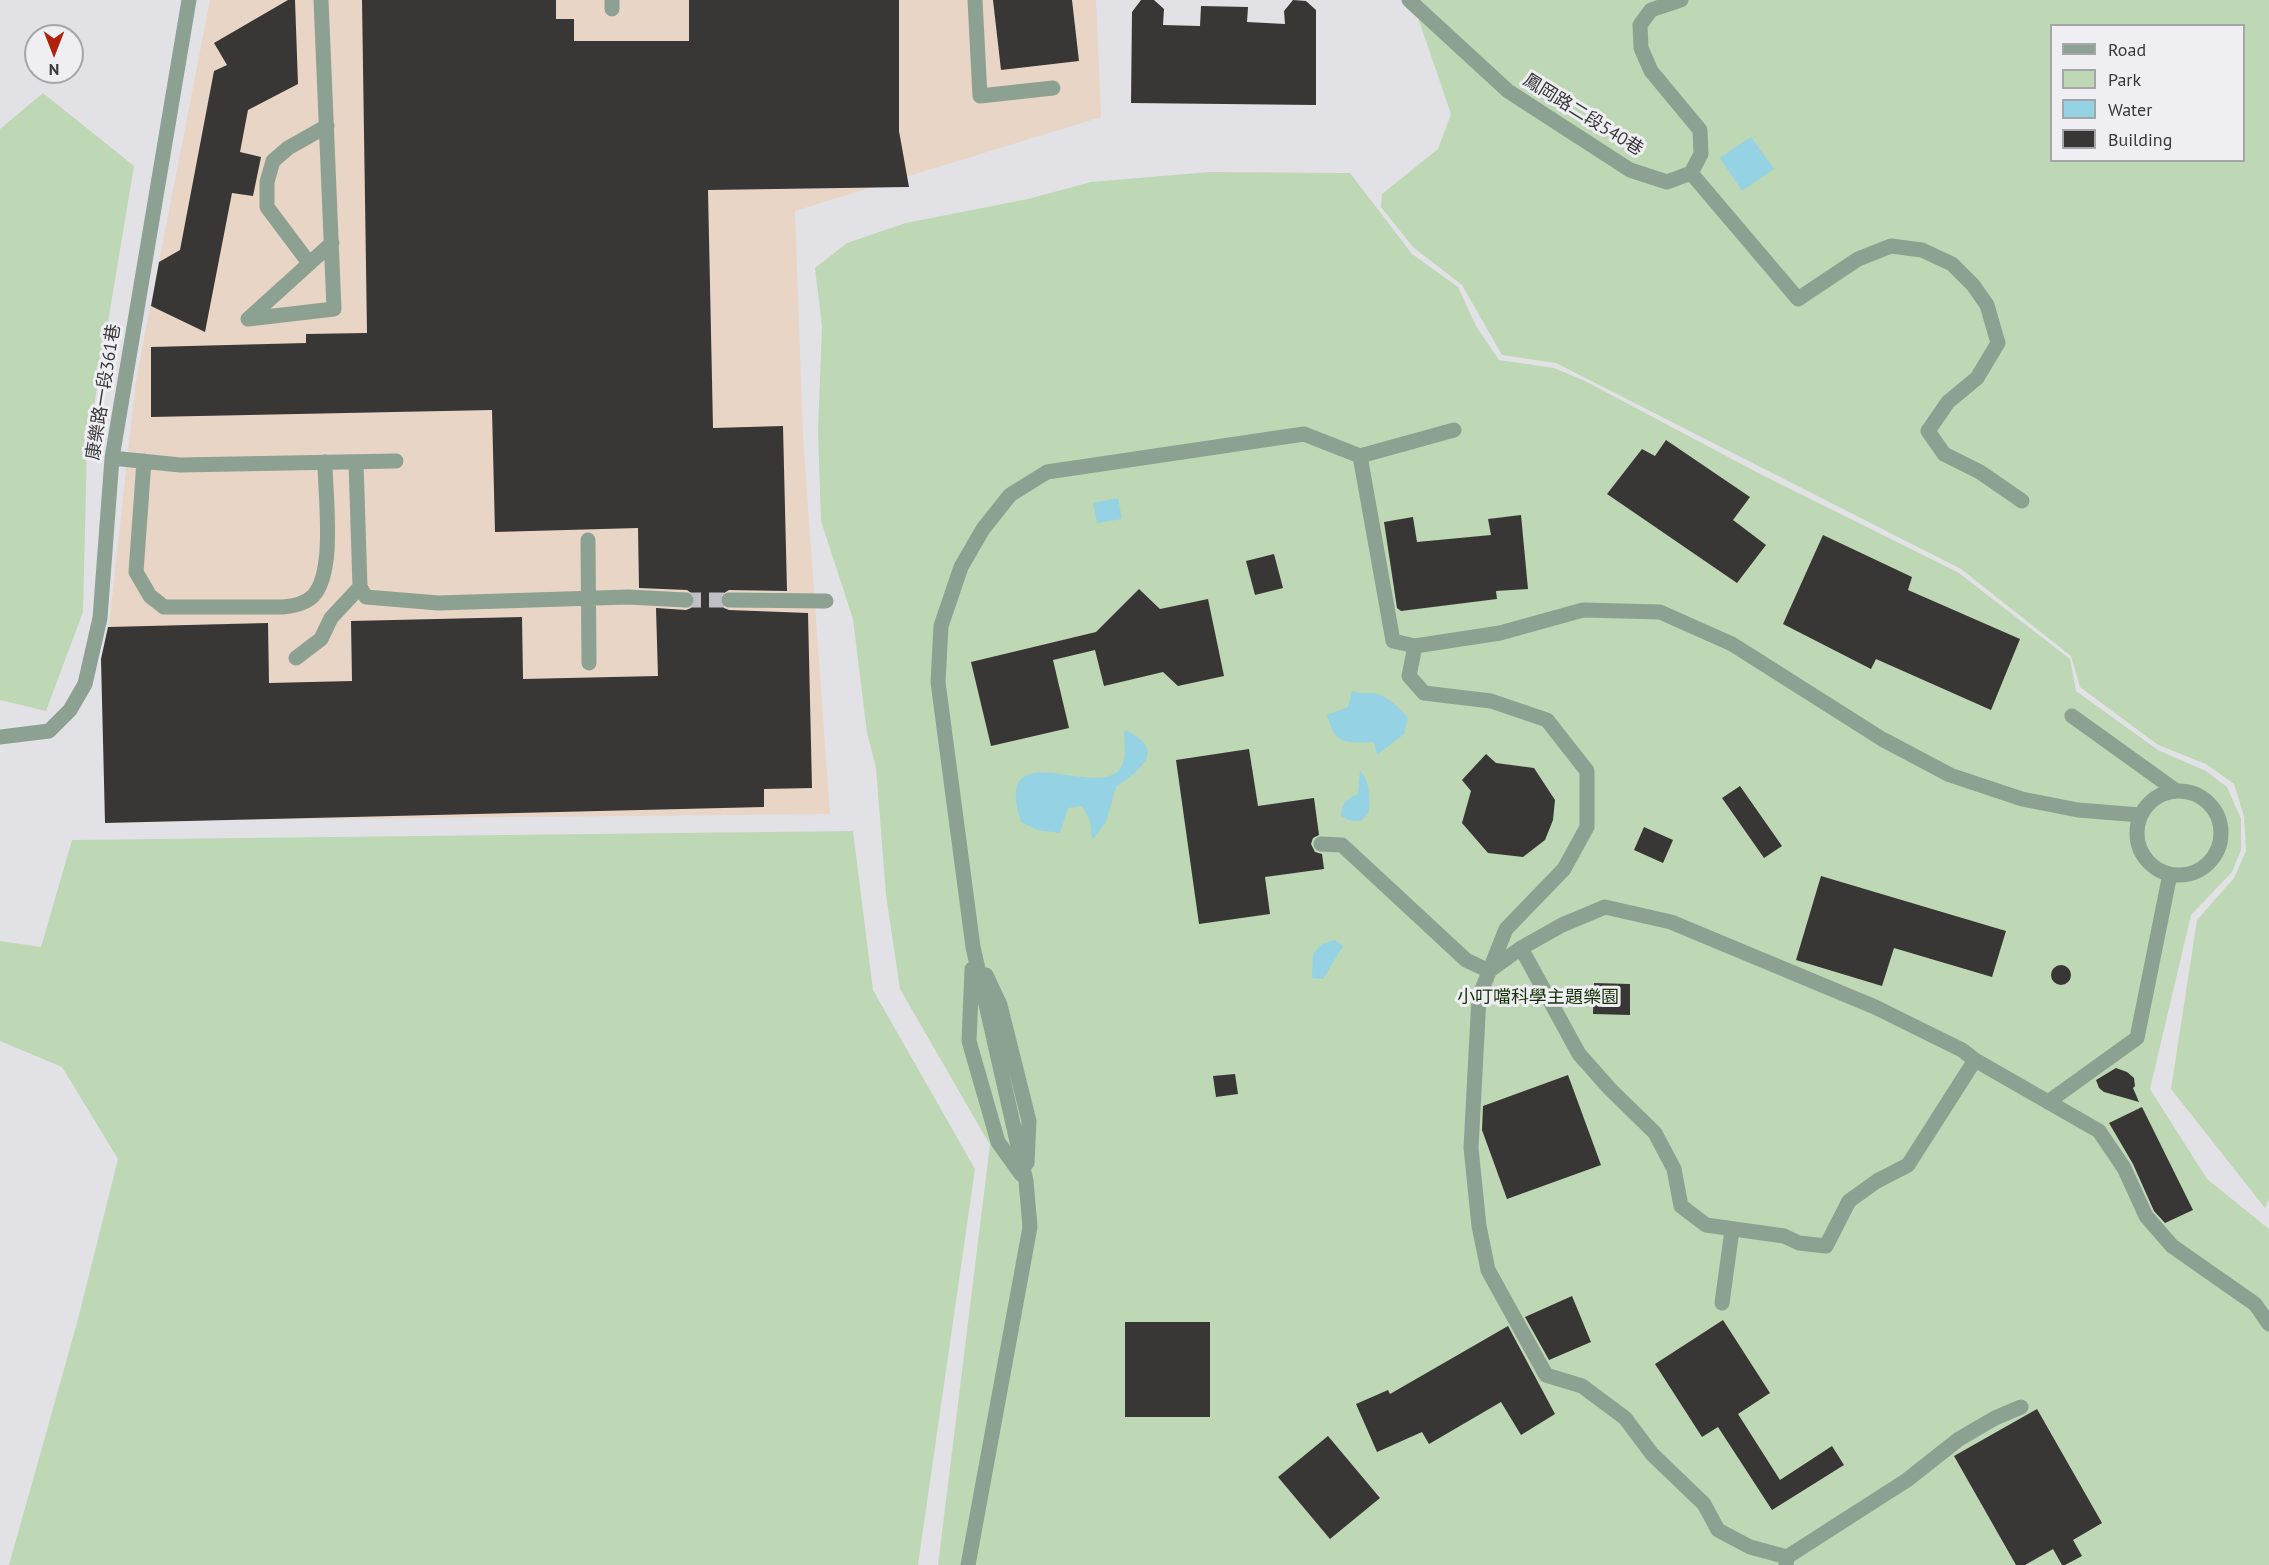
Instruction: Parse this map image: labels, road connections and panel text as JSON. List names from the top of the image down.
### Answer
{
  "streets": {
    "lane": ["鳳岡路二段540巷", "康樂路一段361巷"]
  },
  "parks": ["小叮噹科學主題樂園"],
  "legend": [
    "Road",
    "Park",
    "Water",
    "Building"
  ],
  "north": "bottom"
}
